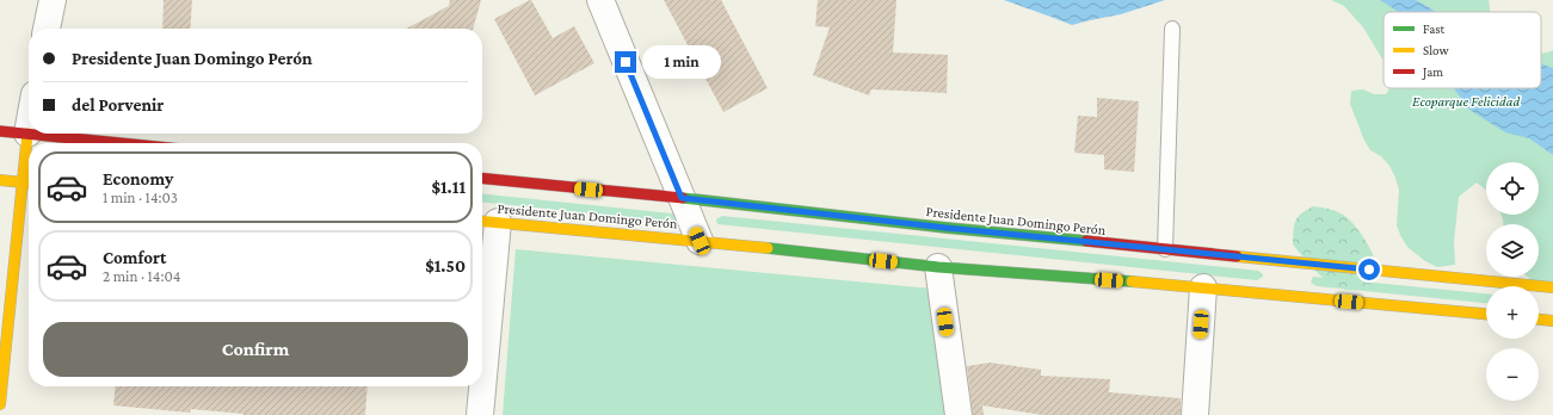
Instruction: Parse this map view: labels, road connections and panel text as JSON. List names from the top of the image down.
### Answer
{
  "streets": {
    "main road": ["Presidente Juan Domingo Perón"]
  },
  "parks": ["Ecoparque Felicidad"],
  "legend": ["Fast", "Slow", "Jam"],
  "page": {
    "banner": ["Presidente Juan Domingo Perón", "del Porvenir"],
    "bubble": "1 min",
    "list": [
      {
        "name": "Economy",
        "note": "1 min · 14:03",
        "value": "$1.11"
      },
      {
        "name": "Comfort",
        "note": "2 min · 14:04",
        "value": "$1.50"
      }
    ],
    "map_buttons": ["+", "−"],
    "buttons": "Confirm"
  }
}
